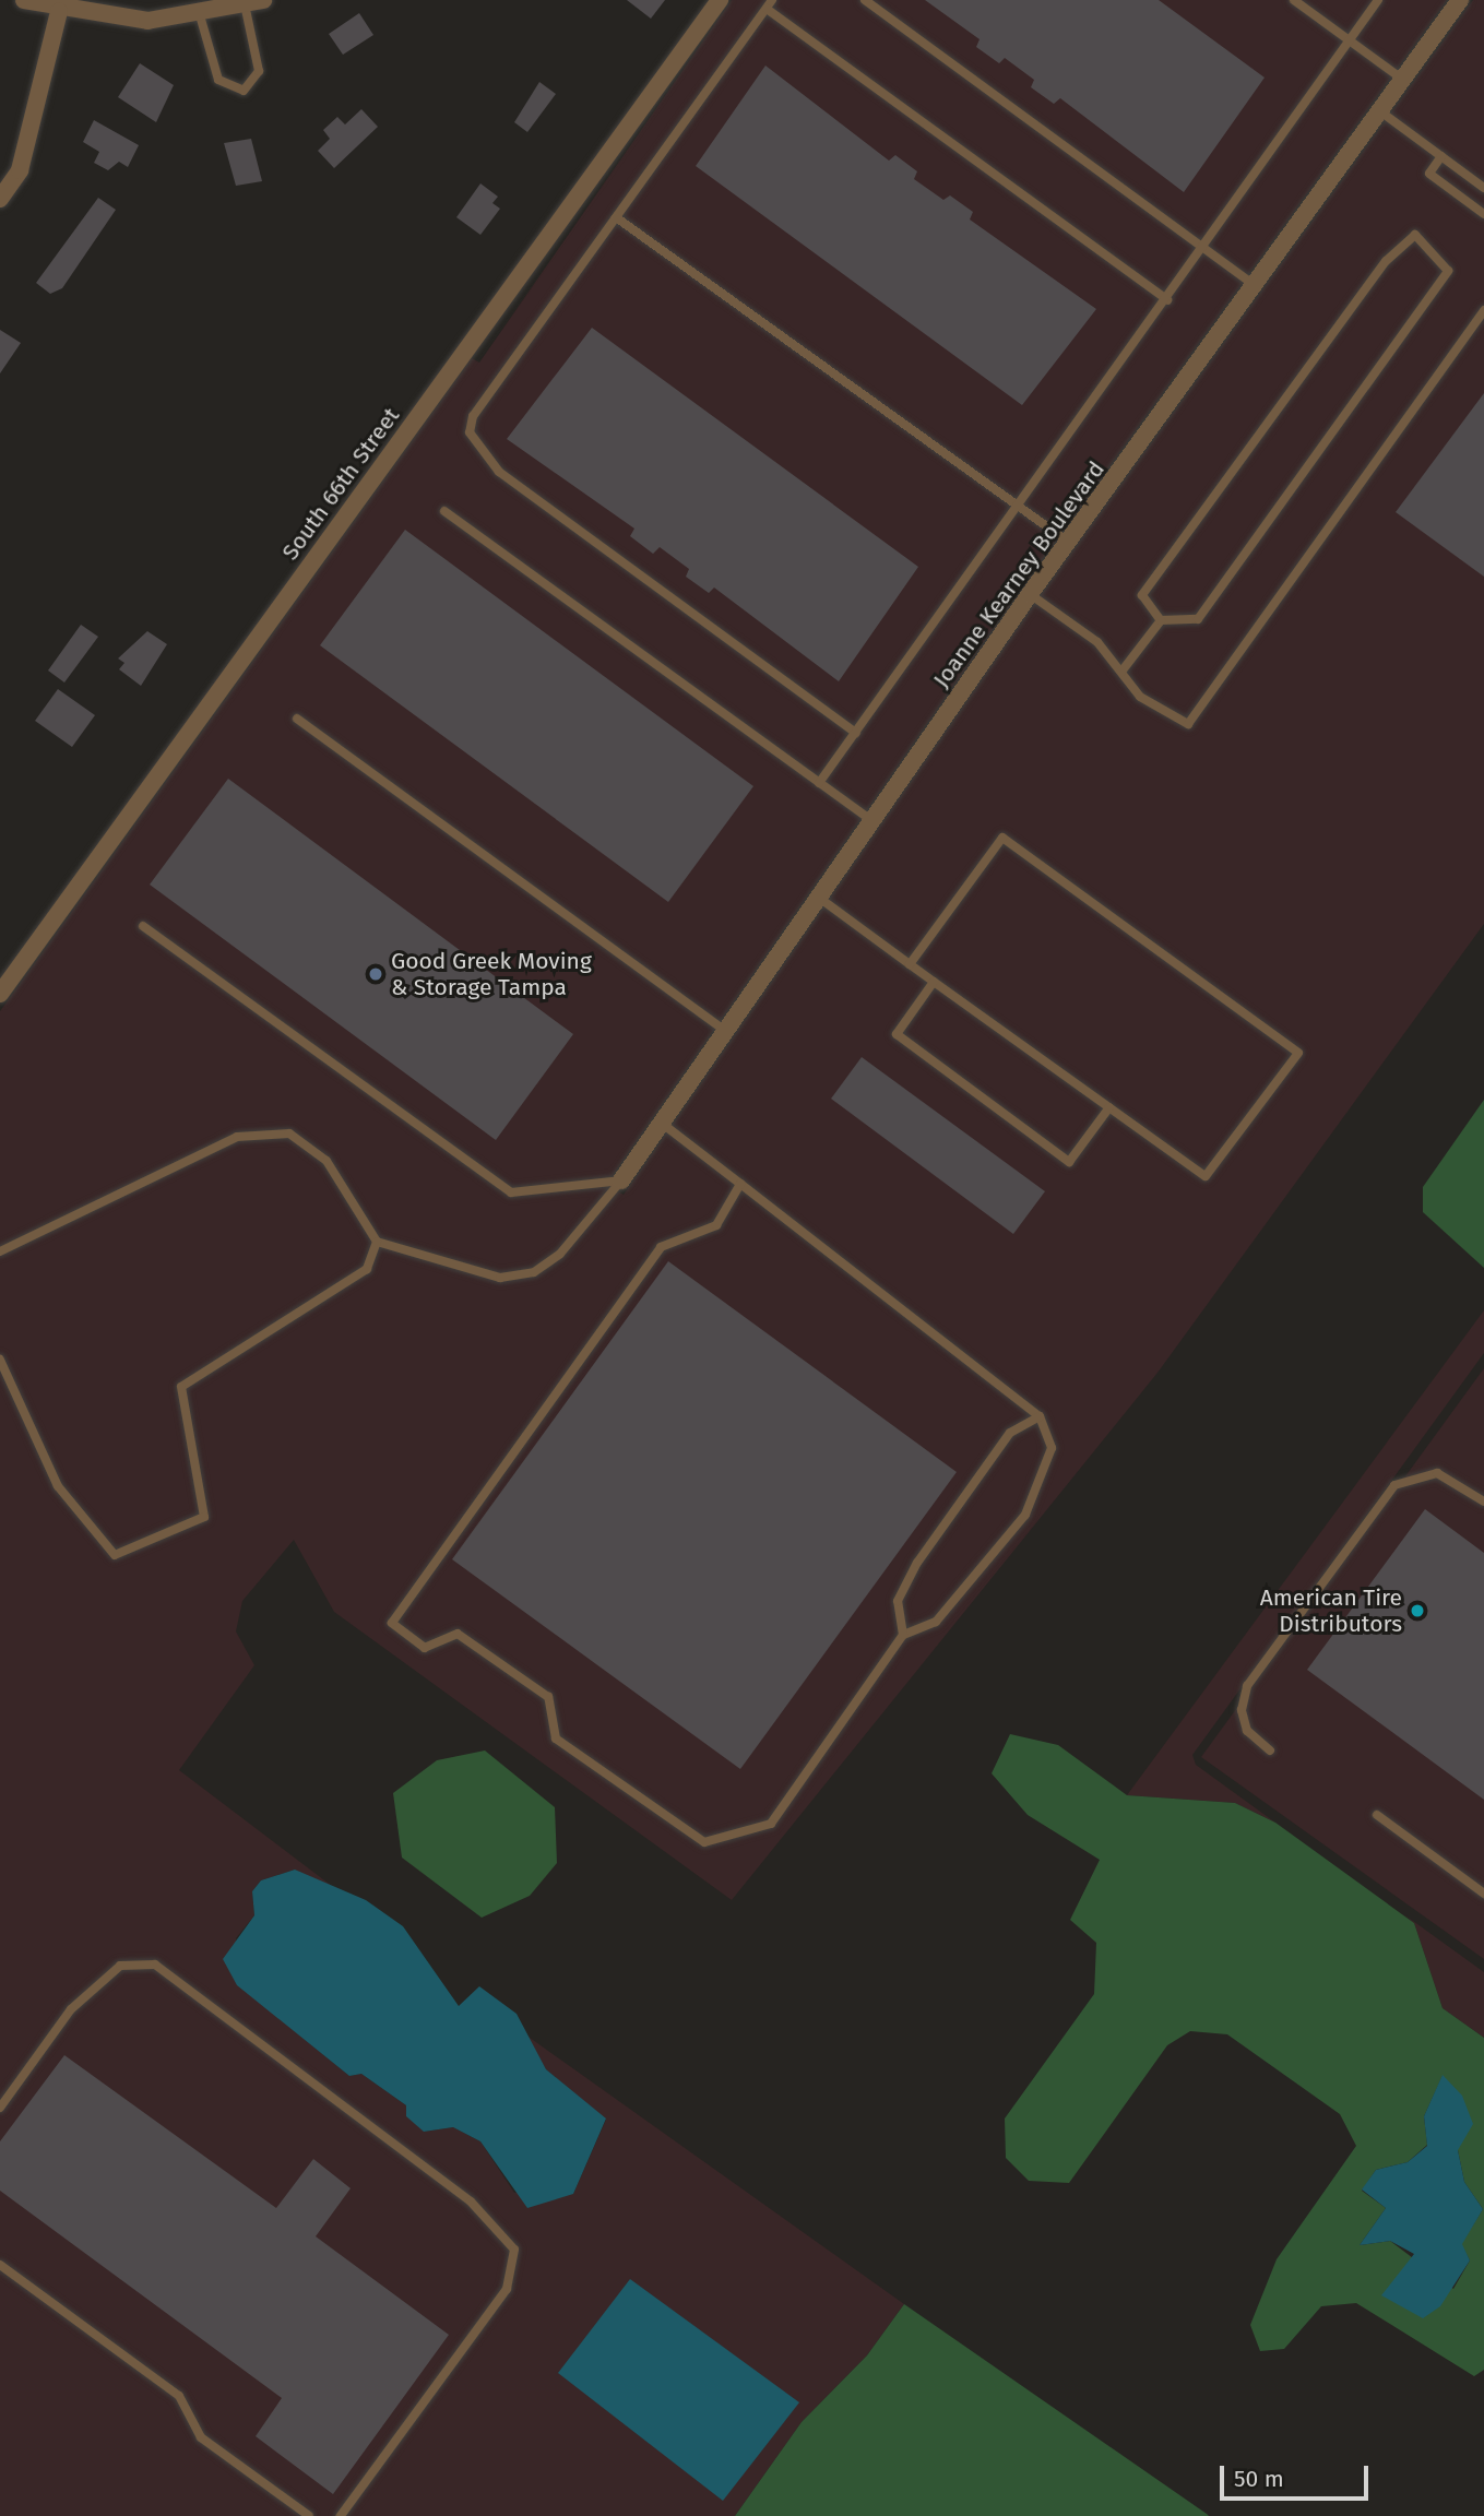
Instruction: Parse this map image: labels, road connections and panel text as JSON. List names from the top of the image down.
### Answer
{
  "streets": {
    "street": ["South 66th Street", "Joanne Kearney Boulevard"]
  },
  "places": ["Good Greek Moving & Storage Tampa", "American Tire Distributors"],
  "scale_bar": "50 m"
}
